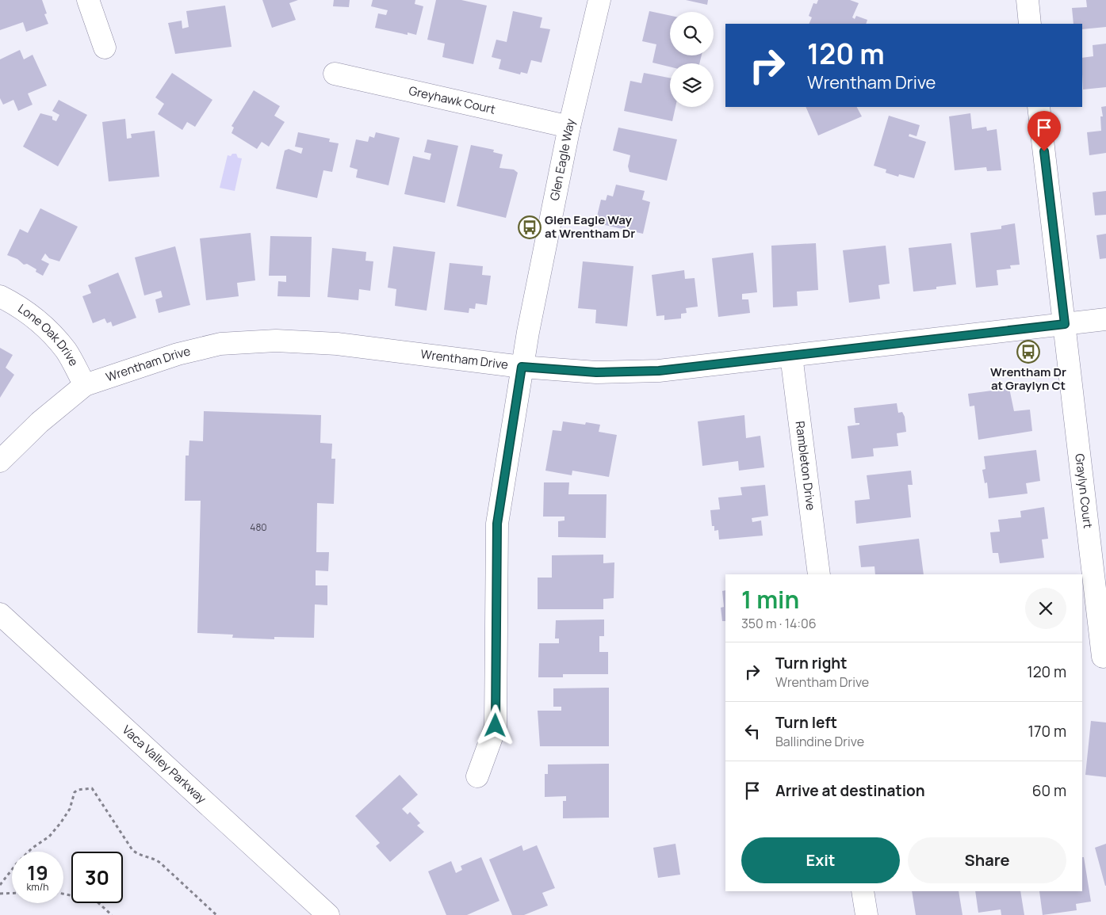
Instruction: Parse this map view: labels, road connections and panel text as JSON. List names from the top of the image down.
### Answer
{
  "streets": {
    "street": [
      "Greyhawk Court",
      "Glen Eagle Way",
      "Lone Oak Drive",
      "Wrentham Drive",
      "Rambleton Drive",
      "Graylyn Court",
      "Vaca Valley Parkway"
    ]
  },
  "crossings": [
    ["Greyhawk Court", "Glen Eagle Way"],
    ["Glen Eagle Way", "Wrentham Drive"],
    ["Lone Oak Drive", "Wrentham Drive"],
    ["Wrentham Drive", "Rambleton Drive"],
    ["Wrentham Drive", "Graylyn Court"]
  ],
  "places": {
    "bus stop": ["Glen Eagle Way at Wrentham Dr", "Wrentham Dr at Graylyn Ct"]
  },
  "house_numbers": ["480"],
  "page": {
    "turn": ["120 m", "Wrentham Drive"],
    "heading": ["1 min", "350 m · 14:06"],
    "list": [
      {
        "name": "Turn right",
        "note": "Wrentham Drive",
        "value": "120 m"
      },
      {
        "name": "Turn left",
        "note": "Ballindine Drive",
        "value": "170 m"
      },
      {
        "name": "Arrive at destination",
        "value": "60 m"
      }
    ],
    "buttons": ["Exit", "Share"],
    "speed": "19 km/h",
    "limit": "30"
  }
}
